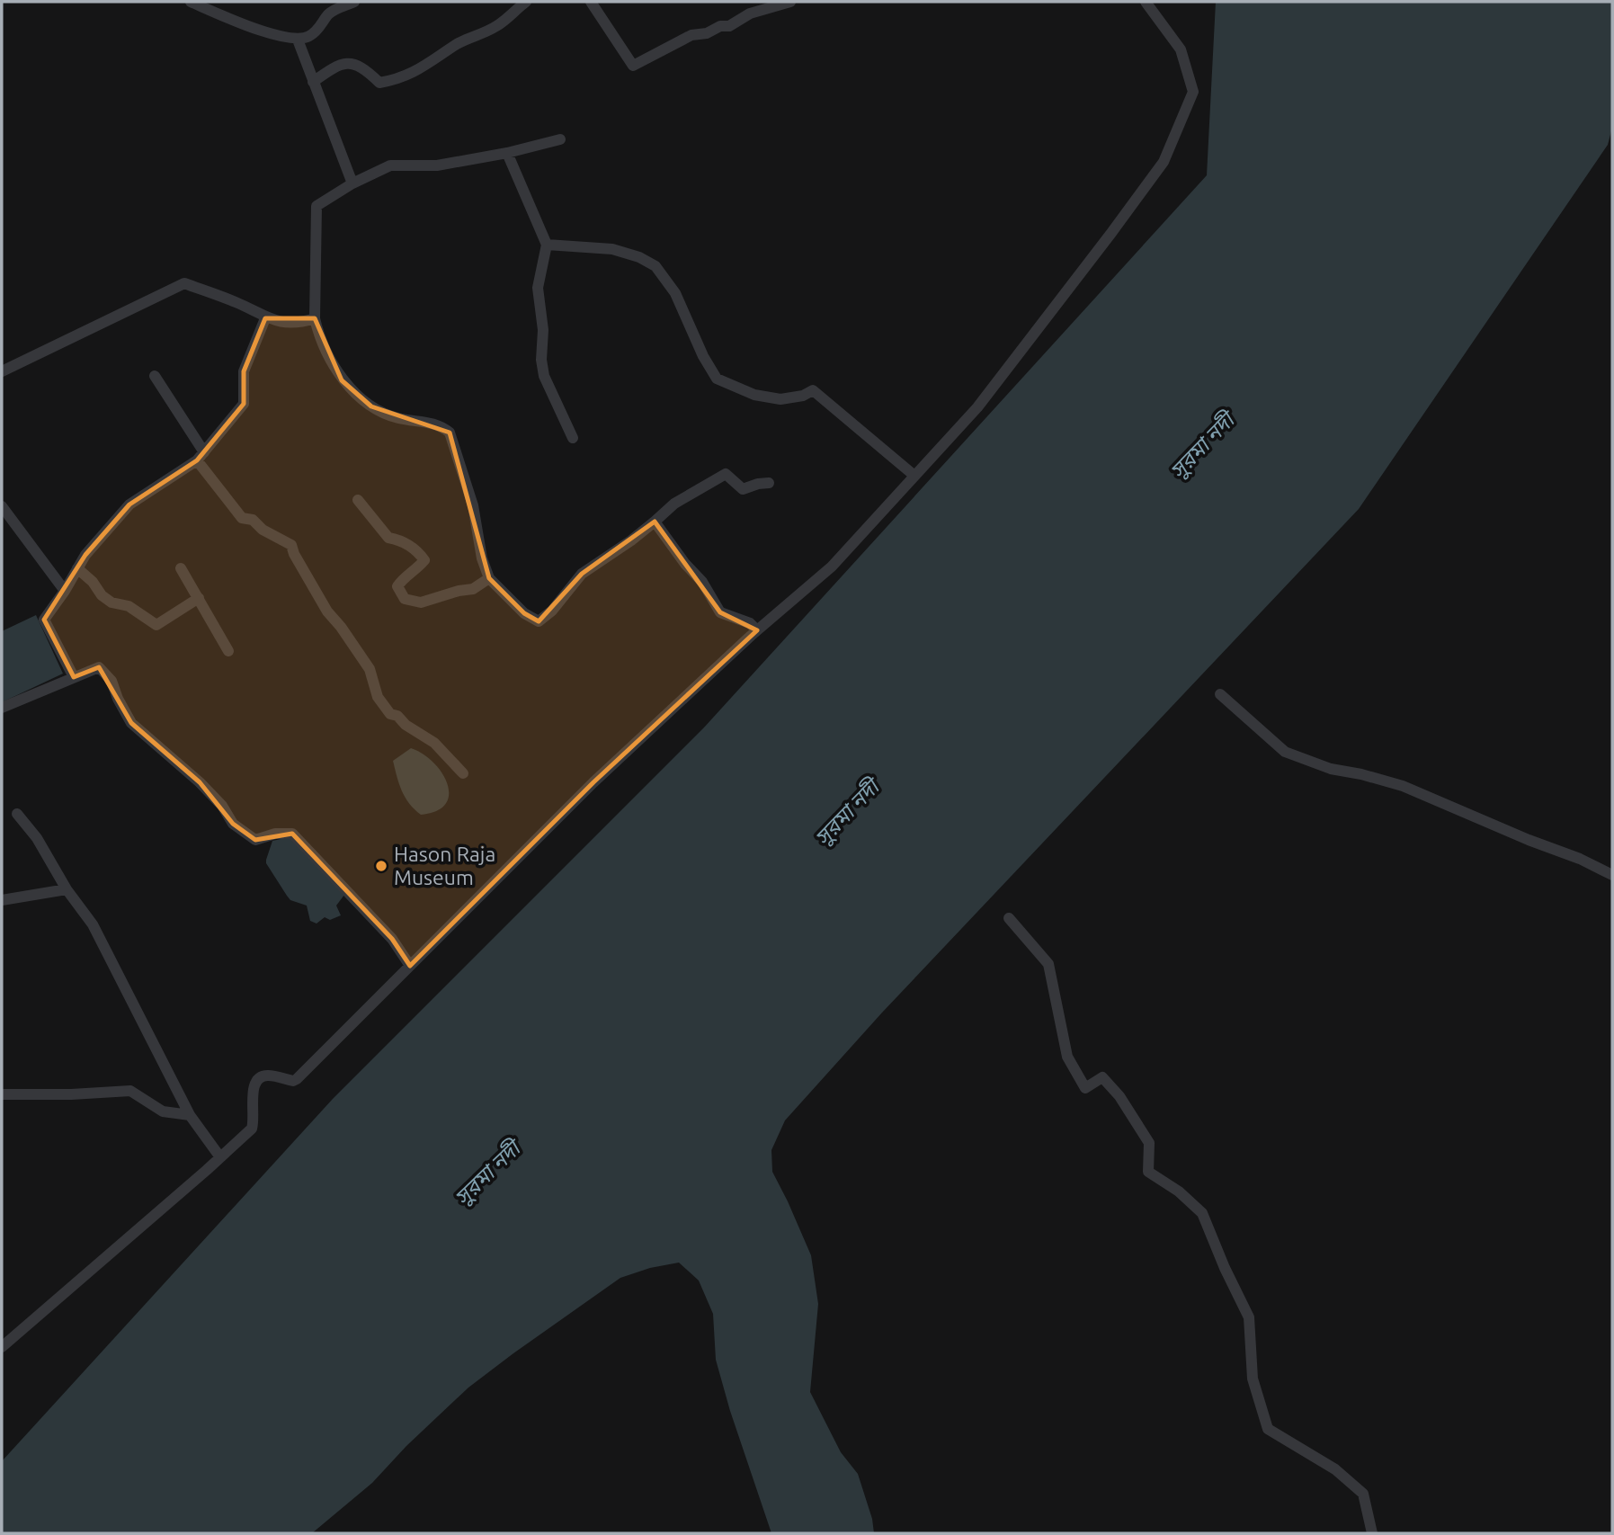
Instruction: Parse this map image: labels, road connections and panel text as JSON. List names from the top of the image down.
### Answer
{
  "water": ["সুরমা নদী"],
  "places": ["Hason Raja Museum"]
}
